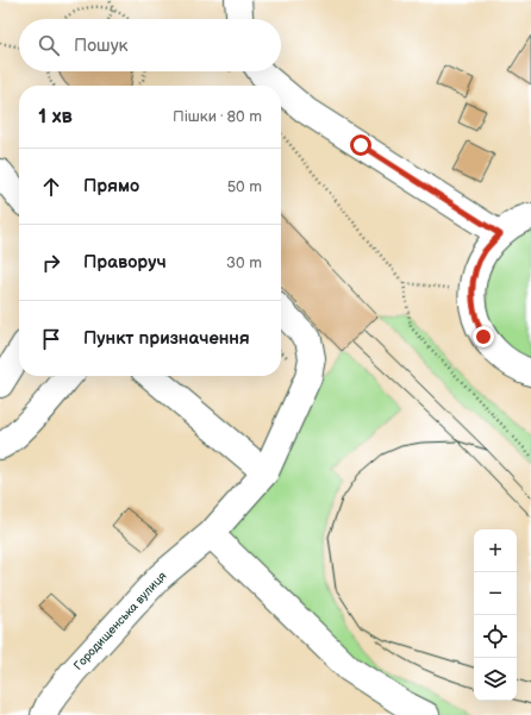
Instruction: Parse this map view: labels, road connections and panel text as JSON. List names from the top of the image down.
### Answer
{
  "streets": {
    "street": ["Городищенська вулиця"]
  },
  "page": {
    "search": "Пошук",
    "heading": ["1 хв", "Пішки · 80 m"],
    "list": [
      ["Прямо", "50 m"],
      ["Праворуч", "30 m"],
      "Пункт призначення"
    ],
    "map_buttons": ["+", "−"]
  }
}
